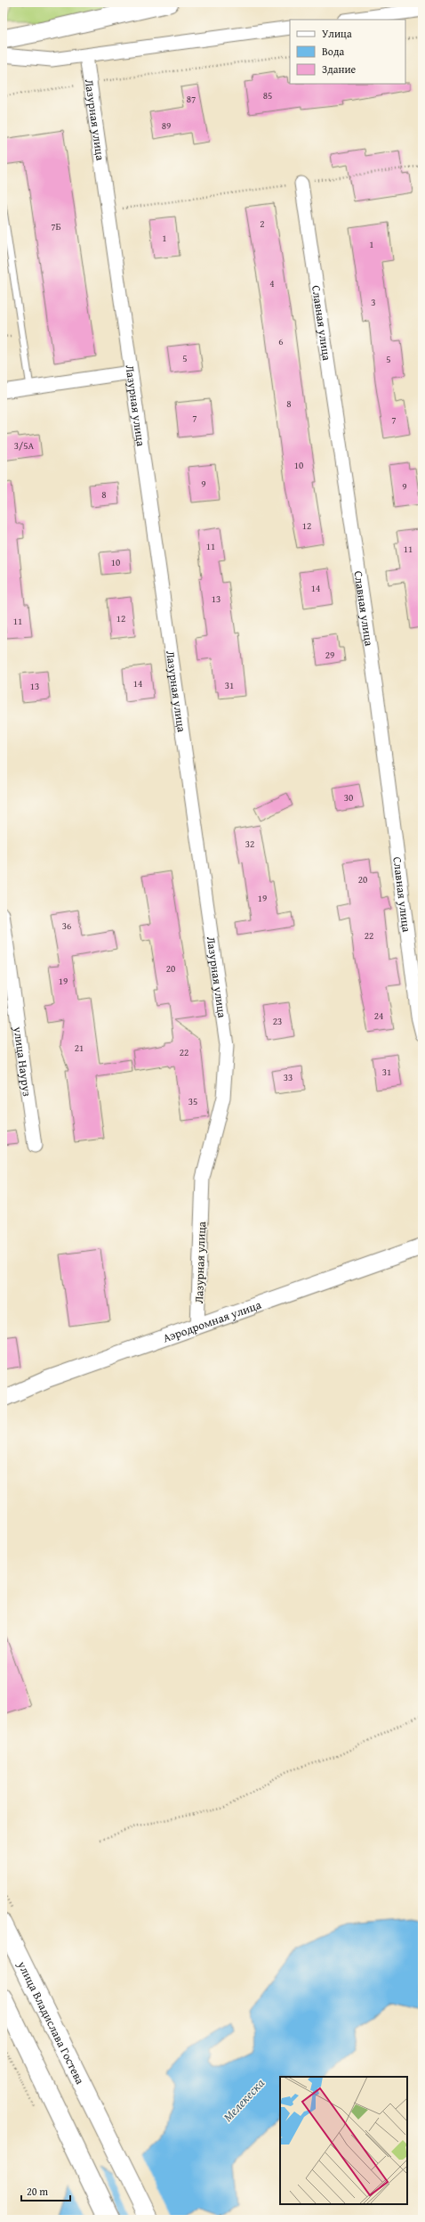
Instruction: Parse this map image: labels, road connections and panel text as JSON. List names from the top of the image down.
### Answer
{
  "streets": {
    "main road": ["улица Владислава Гостева"],
    "street": [
      "Лазурная улица",
      "Славная улица",
      "улица Науруз",
      "Аэродромная улица"
    ]
  },
  "crossings": [
    ["Лазурная улица", "Аэродромная улица"]
  ],
  "water": ["Мелекеска"],
  "house_numbers": [
    "85",
    "87",
    "89",
    "2",
    "7Б",
    "1",
    "1",
    "4",
    "3",
    "6",
    "5",
    "5",
    "8",
    "7",
    "7",
    "3/5А",
    "10",
    "9",
    "9",
    "8",
    "12",
    "11",
    "11",
    "10",
    "14",
    "13",
    "12",
    "11",
    "29",
    "14",
    "31",
    "13",
    "30",
    "32",
    "20",
    "19",
    "36",
    "22",
    "20",
    "19",
    "24",
    "23",
    "21",
    "22",
    "31",
    "33",
    "35"
  ],
  "legend": ["Улица", "Вода", "Здание"],
  "scale_bar": "20 m"
}
